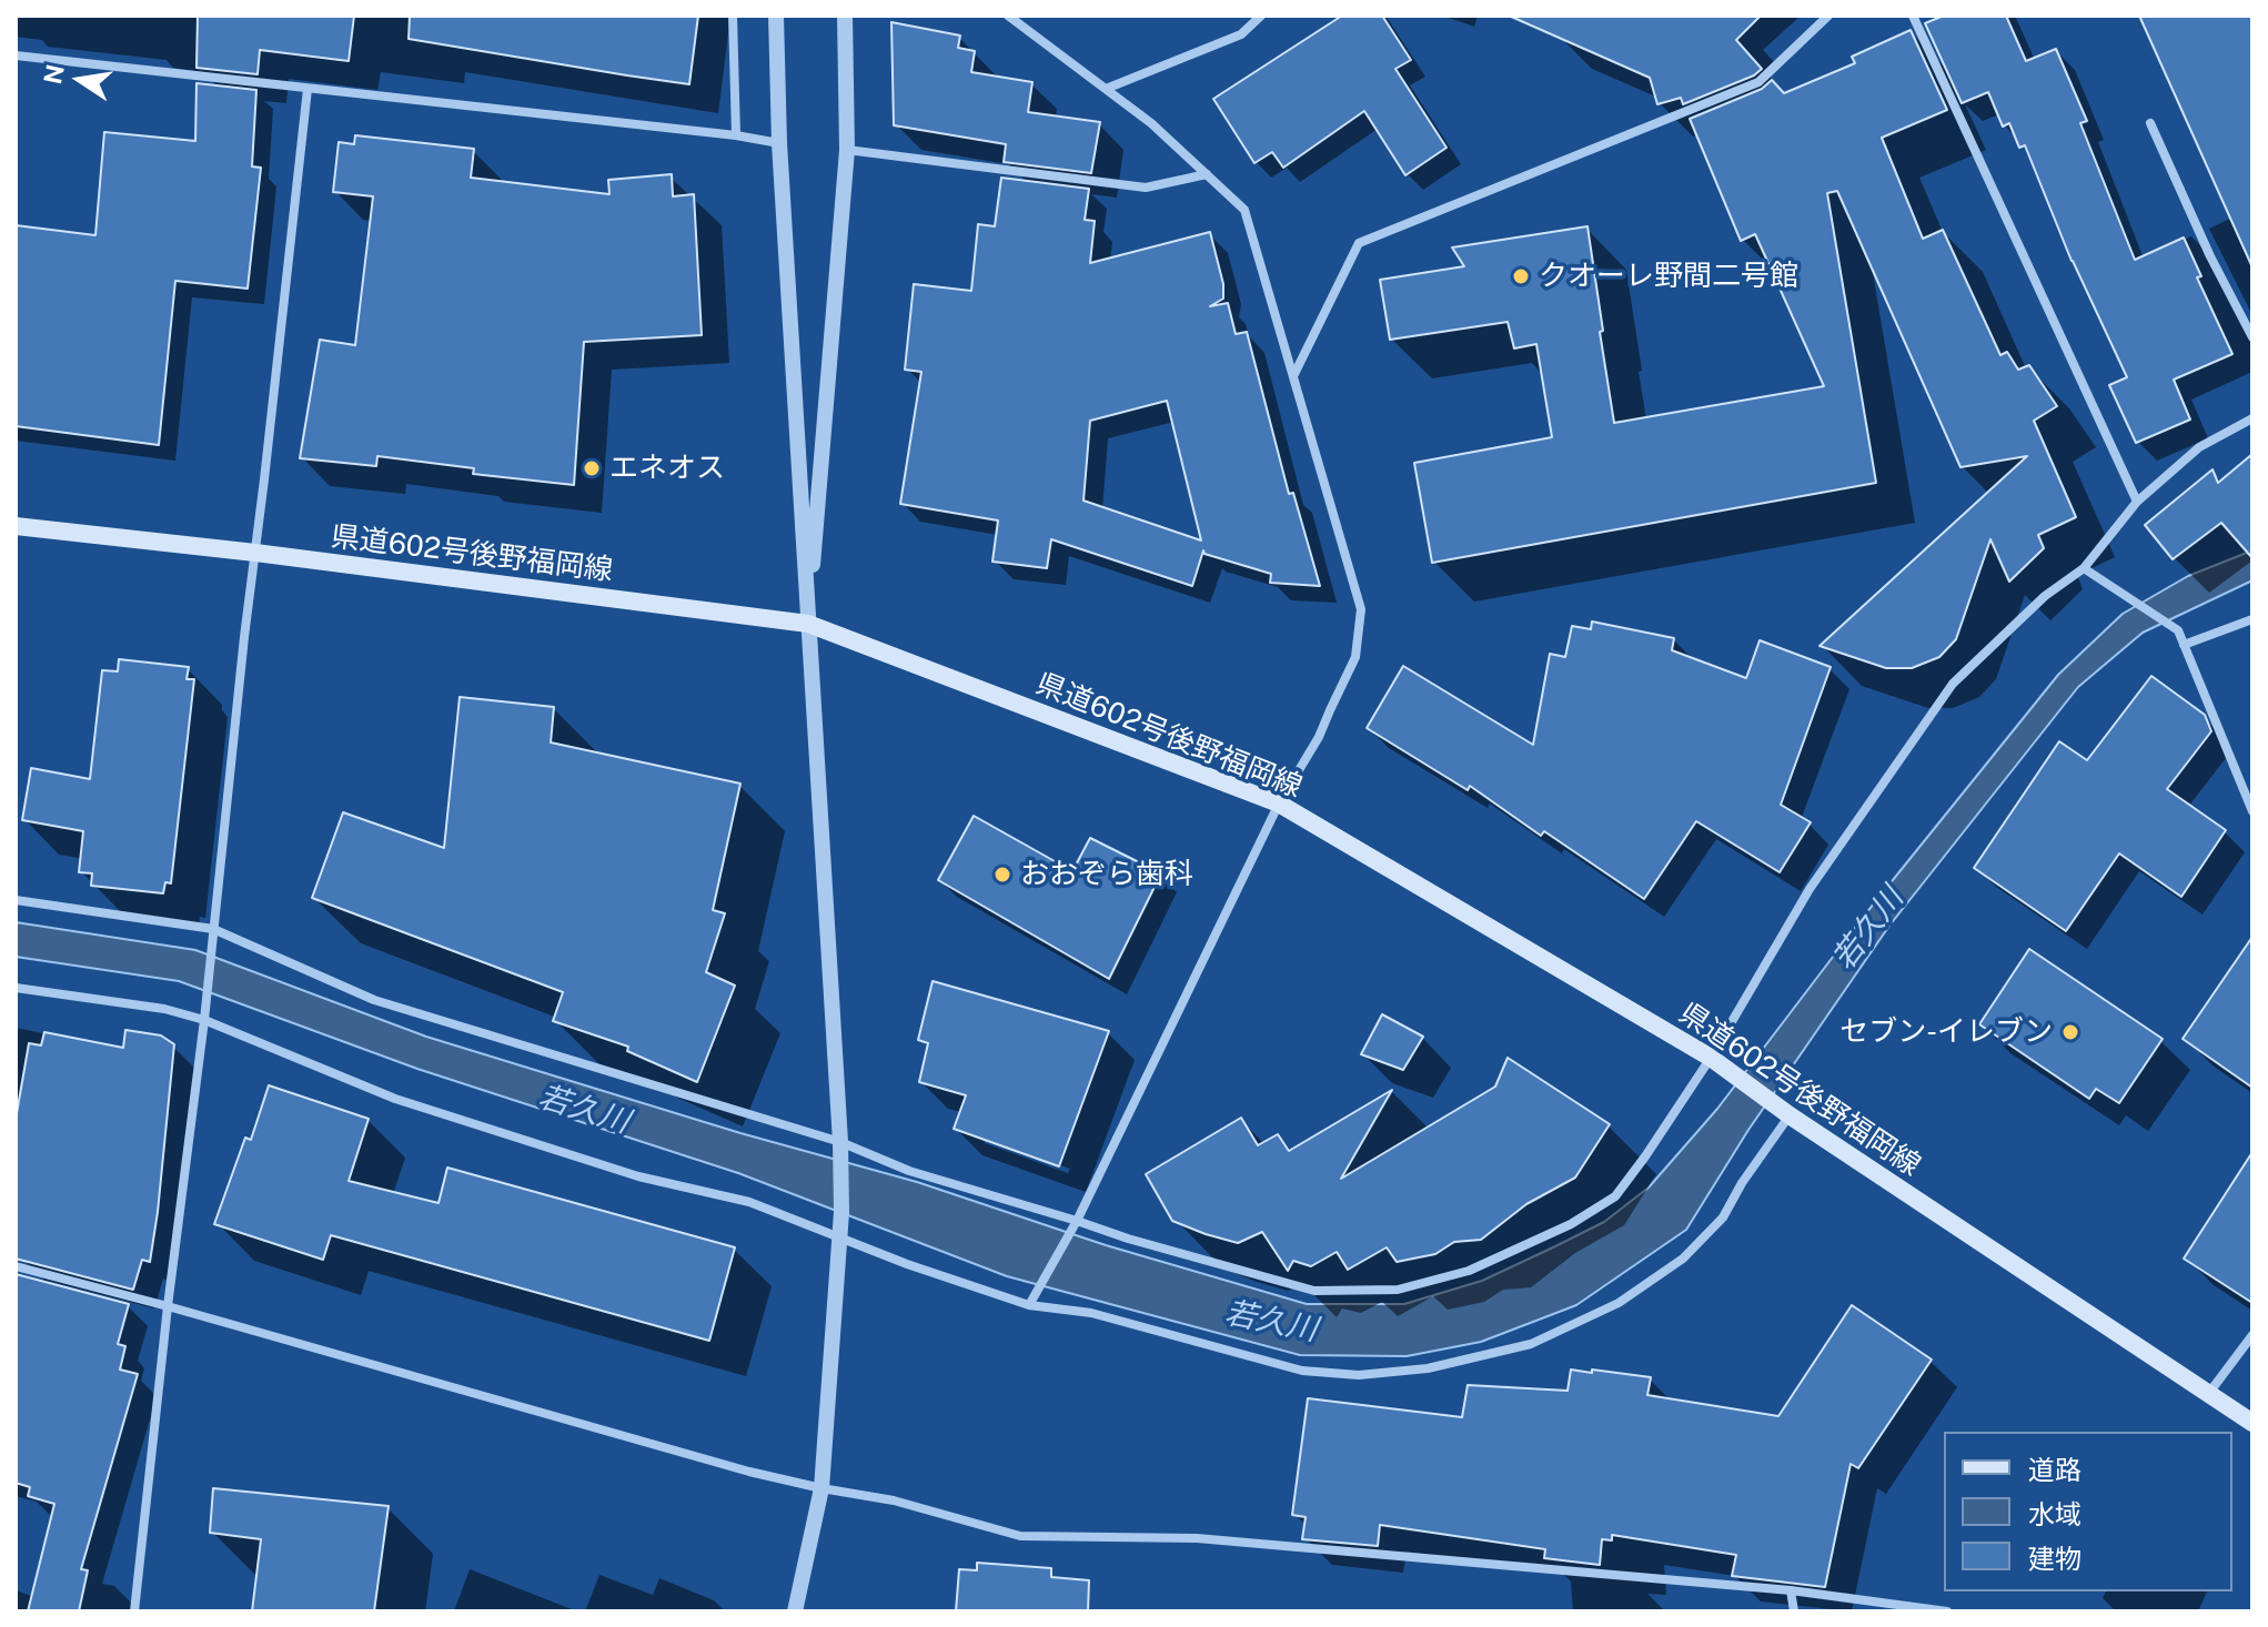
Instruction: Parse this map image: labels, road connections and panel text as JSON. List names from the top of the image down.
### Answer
{
  "streets": {
    "main road": ["県道602号後野福岡線"]
  },
  "water": ["若久川"],
  "places": [
    "クオーレ野間二号館",
    "エネオス",
    "おおぞら歯科",
    "セブン-イレブン"
  ],
  "legend": ["道路", "水域", "建物"],
  "north": "left"
}
